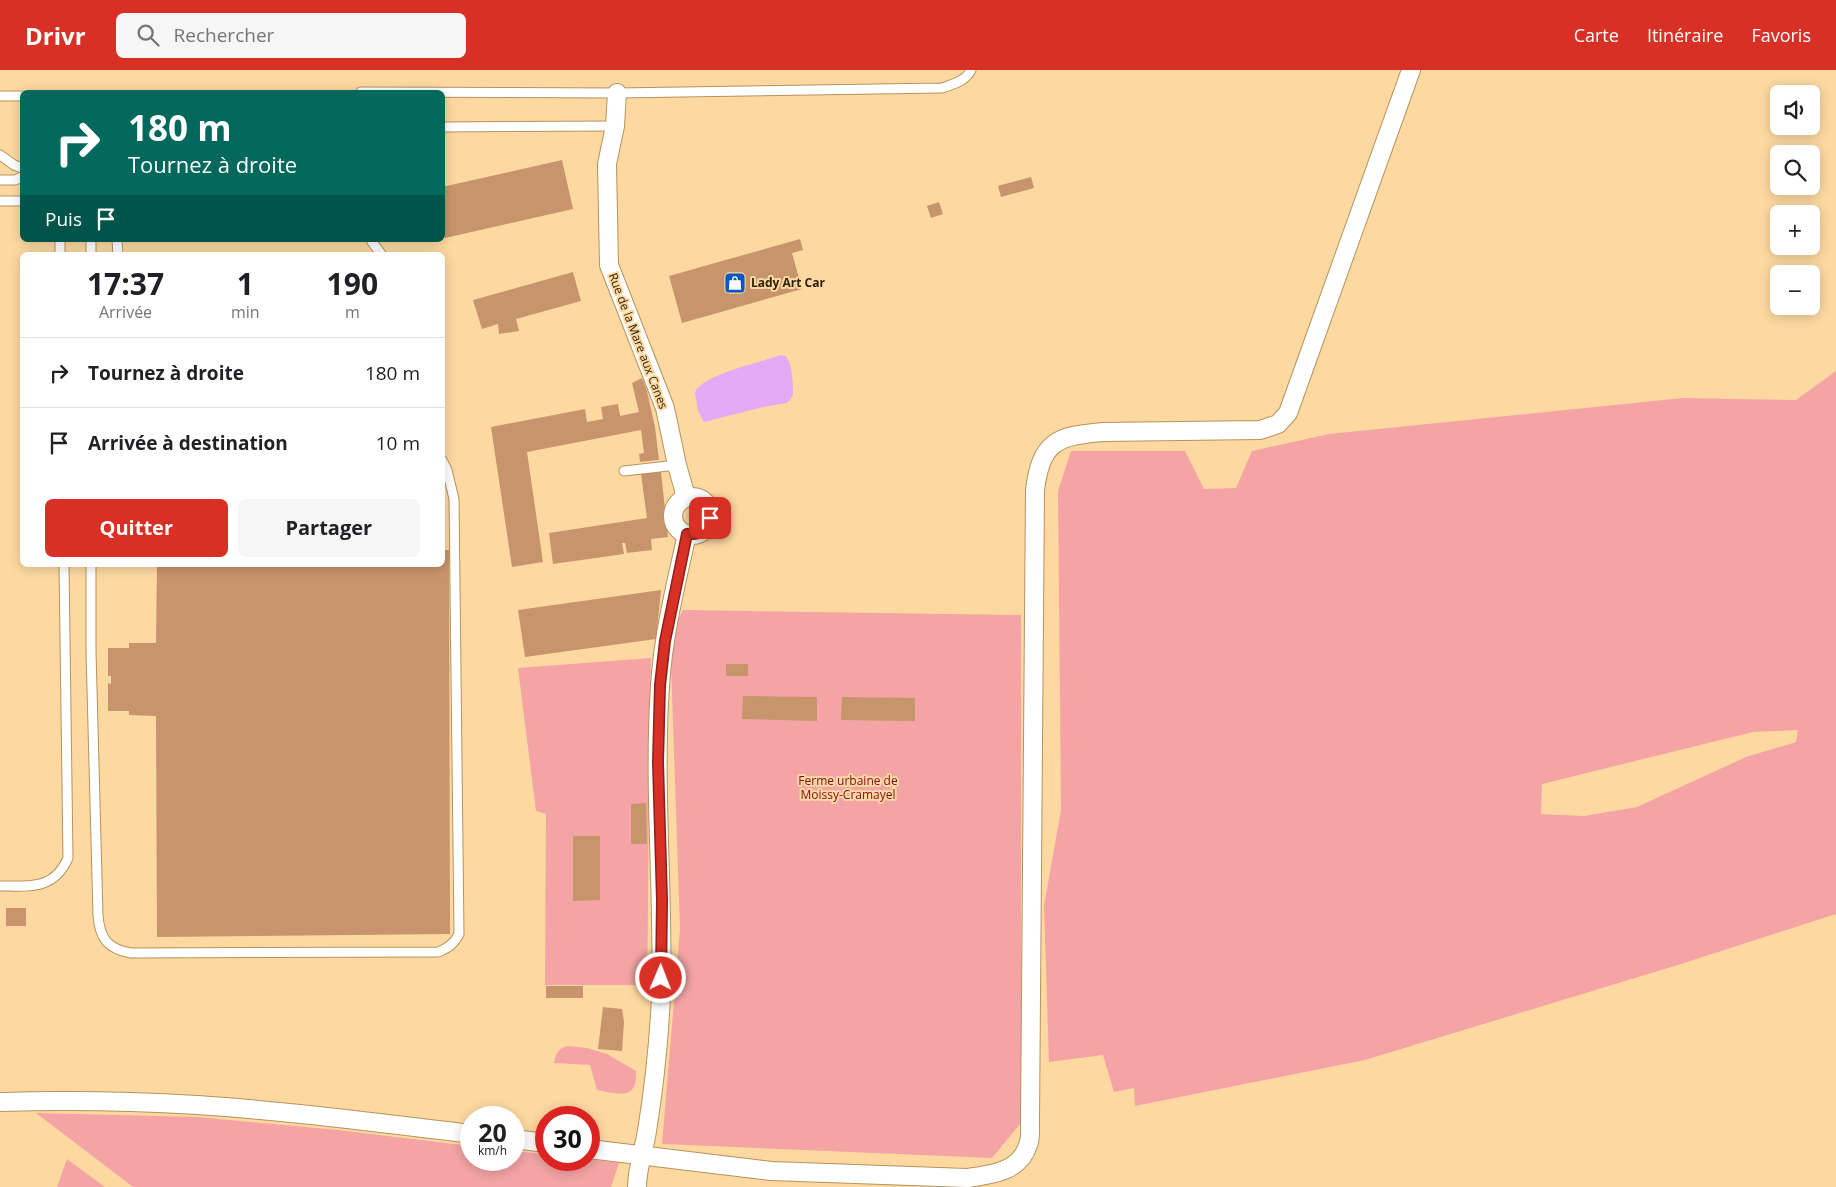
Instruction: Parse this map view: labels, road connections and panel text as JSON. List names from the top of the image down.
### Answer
{
  "streets": {
    "street": ["Rue de la Mare aux Canes"]
  },
  "parks": ["Ferme urbaine de Moissy-Cramayel"],
  "places": {
    "shop": ["Lady Art Car"]
  },
  "page": {
    "header": "Drivr",
    "search": "Rechercher",
    "nav": ["Carte", "Itinéraire", "Favoris"],
    "map_buttons": ["+", "−"],
    "turn": ["180 m", "Tournez à droite"],
    "then": "Puis",
    "eta": [
      "17:37",
      "Arrivée",
      "1",
      "min",
      "190",
      "m"
    ],
    "list": [
      {
        "name": "Tournez à droite",
        "value": "180 m"
      },
      {
        "name": "Arrivée à destination",
        "value": "10 m"
      }
    ],
    "buttons": ["Quitter", "Partager"],
    "speed": "20 km/h",
    "limit": "30"
  }
}
